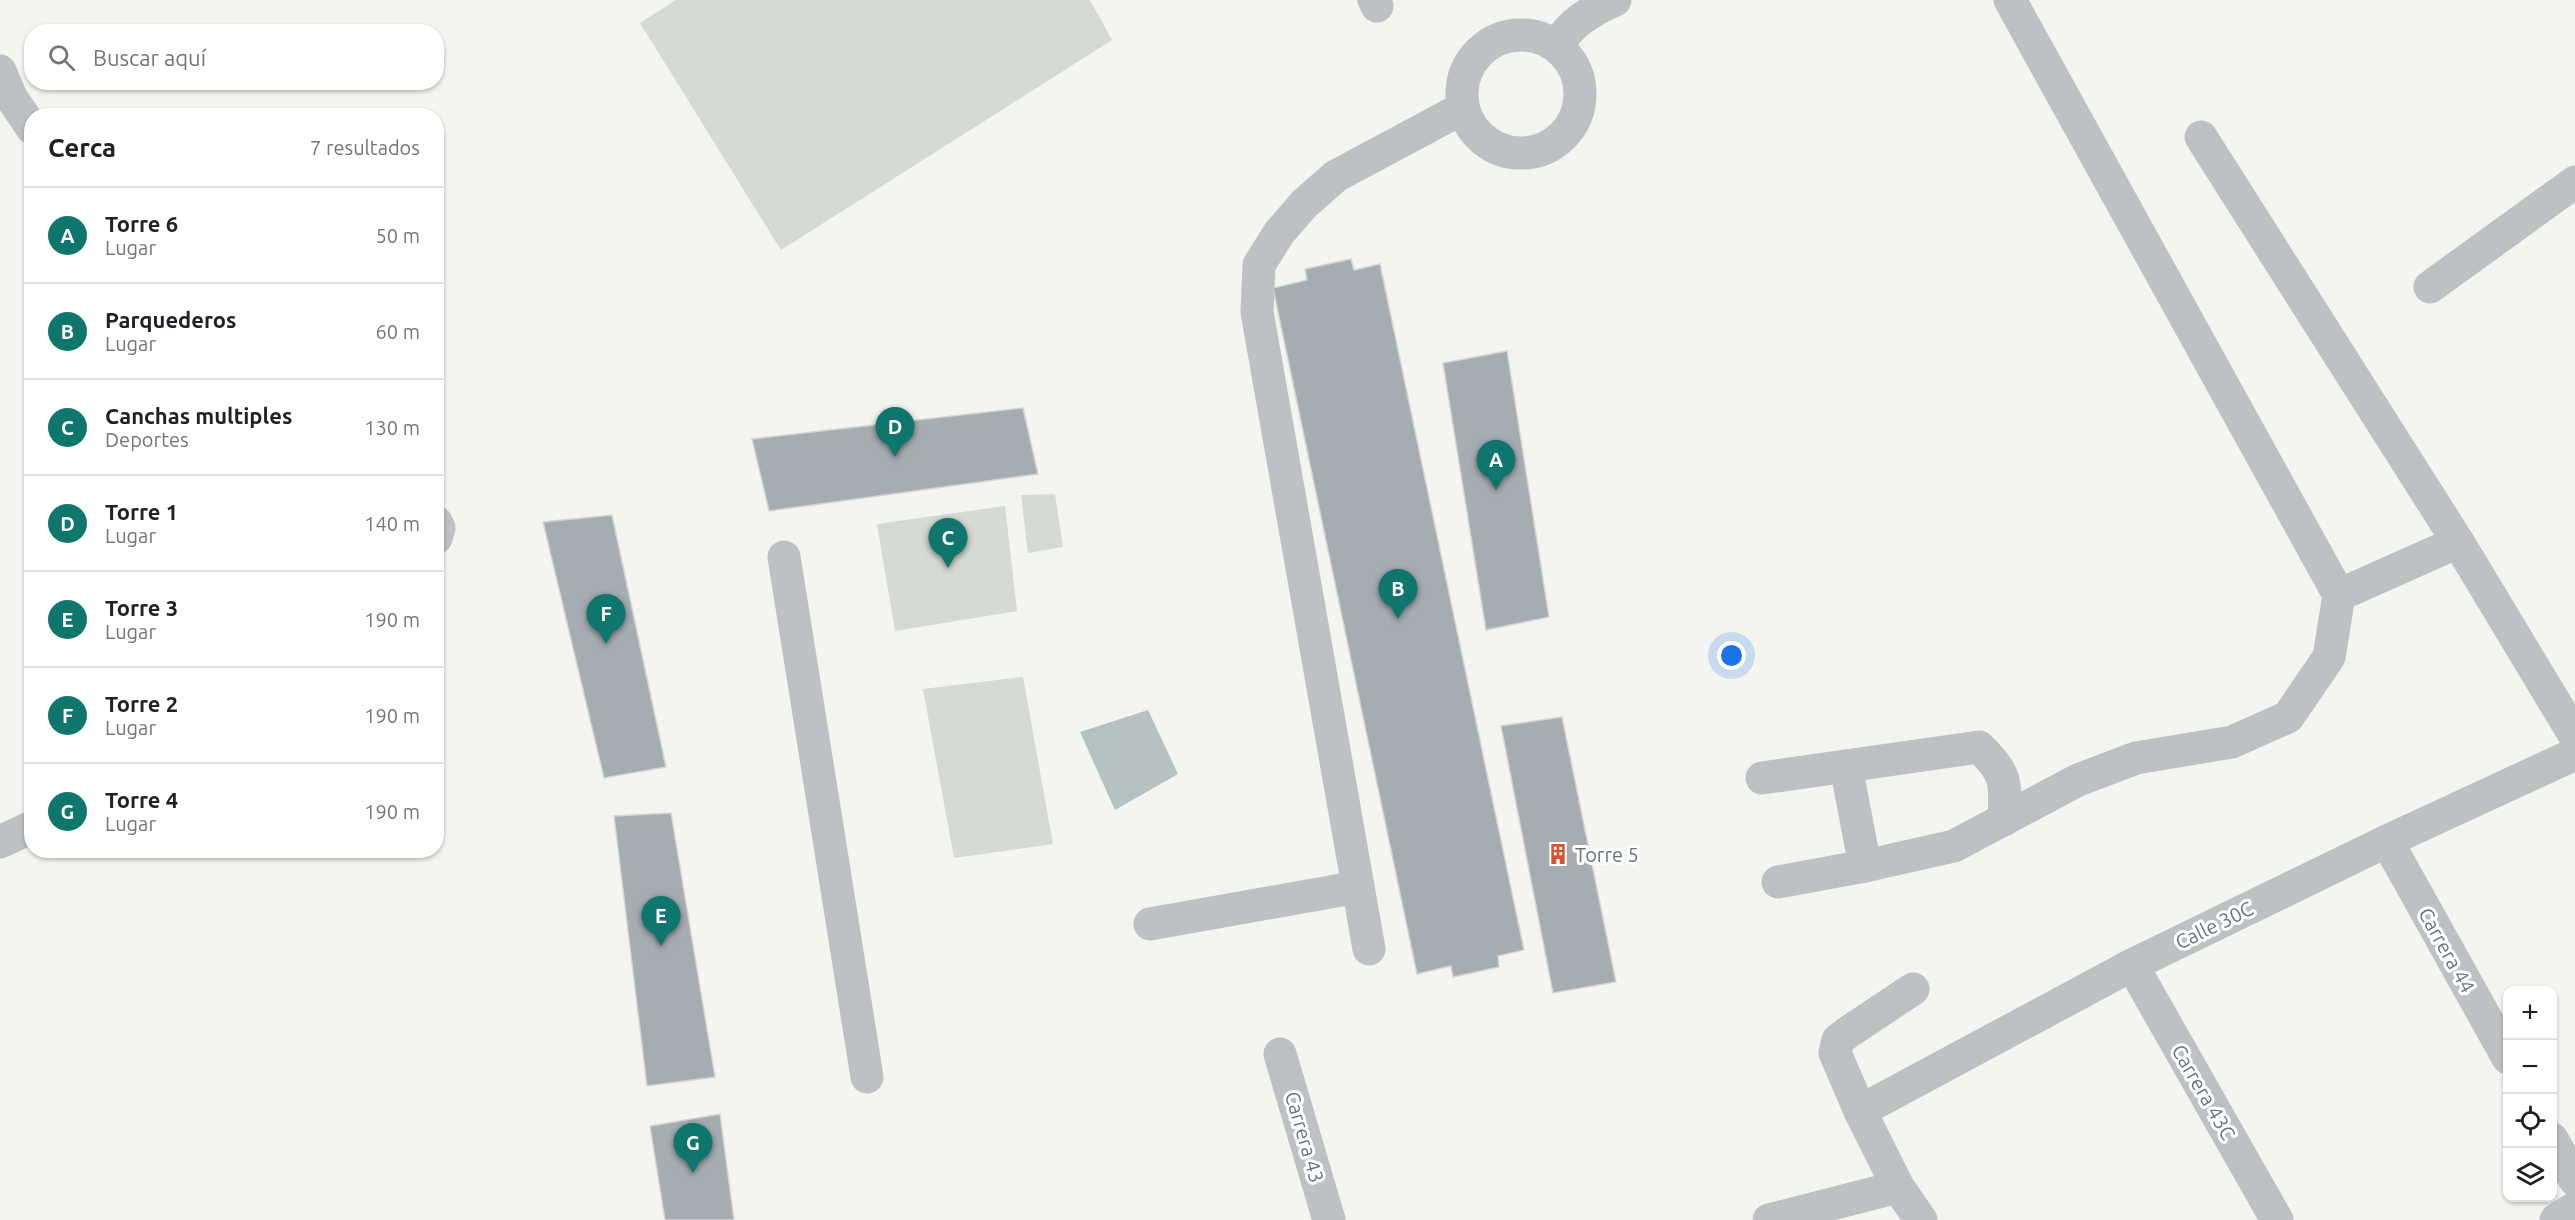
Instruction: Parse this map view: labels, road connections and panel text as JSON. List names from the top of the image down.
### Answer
{
  "streets": {
    "street": [
      "Calle 30C",
      "Carrera 44",
      "Carrera 43C",
      "Carrera 43"
    ]
  },
  "crossings": [
    ["Calle 30C", "Carrera 44"],
    ["Calle 30C", "Carrera 43C"]
  ],
  "places": {
    "building": ["Torre 5"]
  },
  "page": {
    "search": "Buscar aquí",
    "heading": ["Cerca", "7 resultados"],
    "list": [
      {
        "mark": "A",
        "name": "Torre 6",
        "note": "Lugar",
        "value": "50 m"
      },
      {
        "mark": "B",
        "name": "Parquederos",
        "note": "Lugar",
        "value": "60 m"
      },
      {
        "mark": "C",
        "name": "Canchas multiples",
        "note": "Deportes",
        "value": "130 m"
      },
      {
        "mark": "D",
        "name": "Torre 1",
        "note": "Lugar",
        "value": "140 m"
      },
      {
        "mark": "E",
        "name": "Torre 3",
        "note": "Lugar",
        "value": "190 m"
      },
      {
        "mark": "F",
        "name": "Torre 2",
        "note": "Lugar",
        "value": "190 m"
      },
      {
        "mark": "G",
        "name": "Torre 4",
        "note": "Lugar",
        "value": "190 m"
      }
    ],
    "pins": [
      "D",
      "A",
      "C",
      "B",
      "F",
      "E",
      "G"
    ],
    "map_buttons": ["+", "−"]
  }
}
